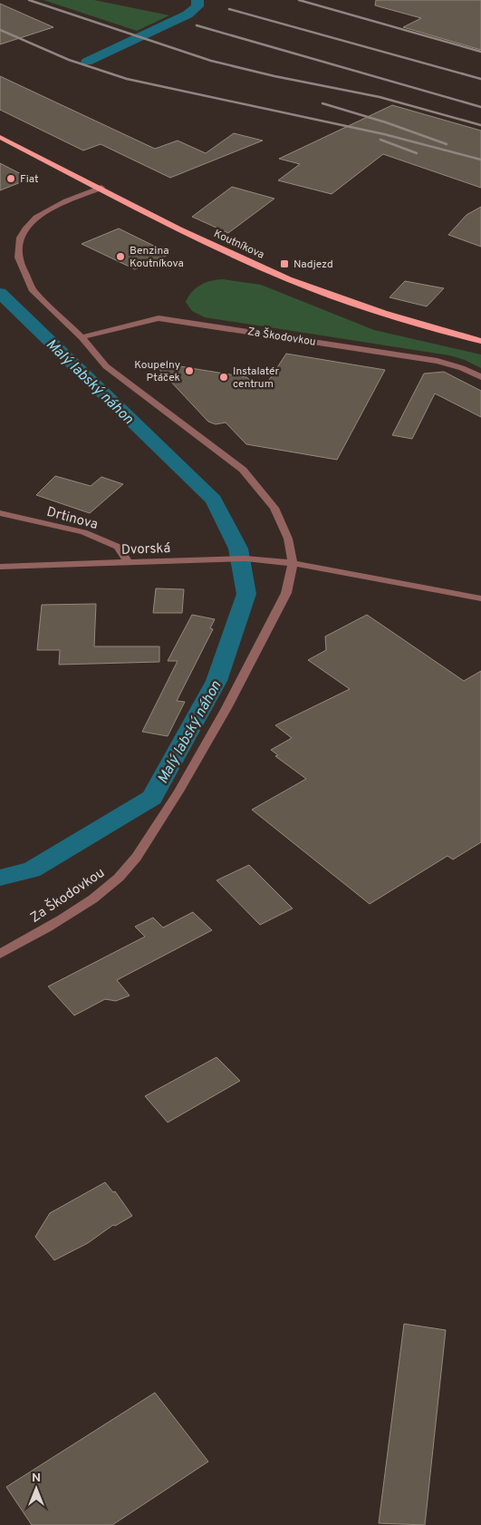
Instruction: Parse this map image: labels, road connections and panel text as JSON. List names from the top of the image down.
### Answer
{
  "streets": {
    "main road": ["Koutníkova"],
    "street": ["Za Škodovkou", "Drtinova", "Dvorská"]
  },
  "crossings": [
    ["Koutníkova", "Za Škodovkou"],
    ["Za Škodovkou", "Dvorská"],
    ["Drtinova", "Dvorská"]
  ],
  "water": ["Malý labský náhon"],
  "places": {
    "other": [
      "Fiat",
      "Benzina Koutníkova",
      "Koupelny Ptáček",
      "Instalatér centrum"
    ],
    "transit": ["Nadjezd"]
  },
  "north": "top"
}
